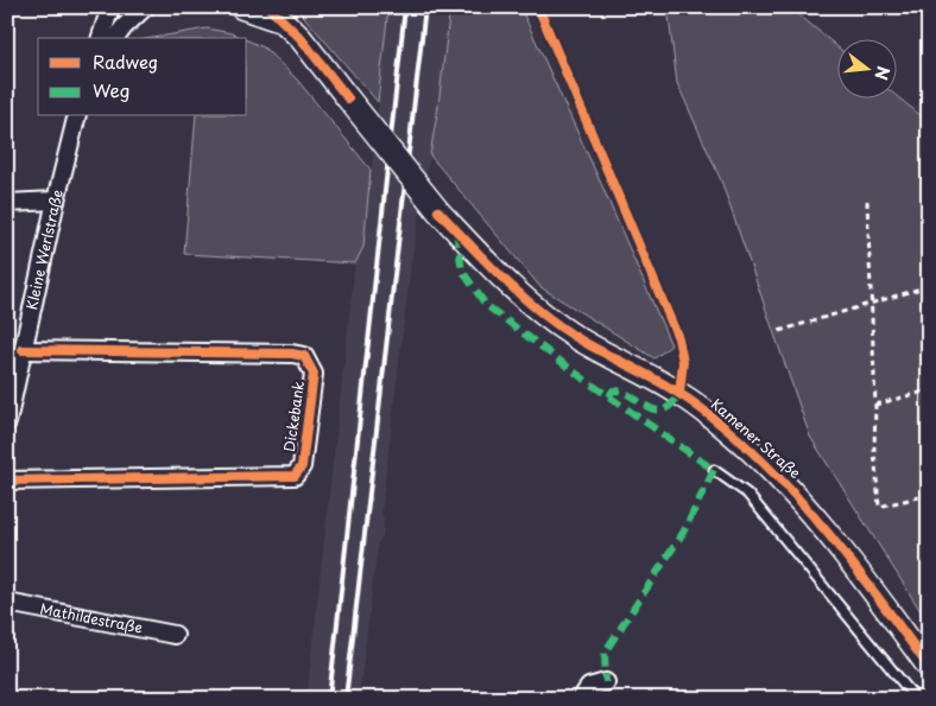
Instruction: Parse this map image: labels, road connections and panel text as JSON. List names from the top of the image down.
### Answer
{
  "streets": {
    "main road": ["Kamener Straße"],
    "street": ["Kleine Werlstraße", "Dickebank", "Mathildestraße"]
  },
  "crossings": [
    ["Kleine Werlstraße", "Dickebank"]
  ],
  "legend": ["Radweg", "Weg"],
  "north": "right"
}
